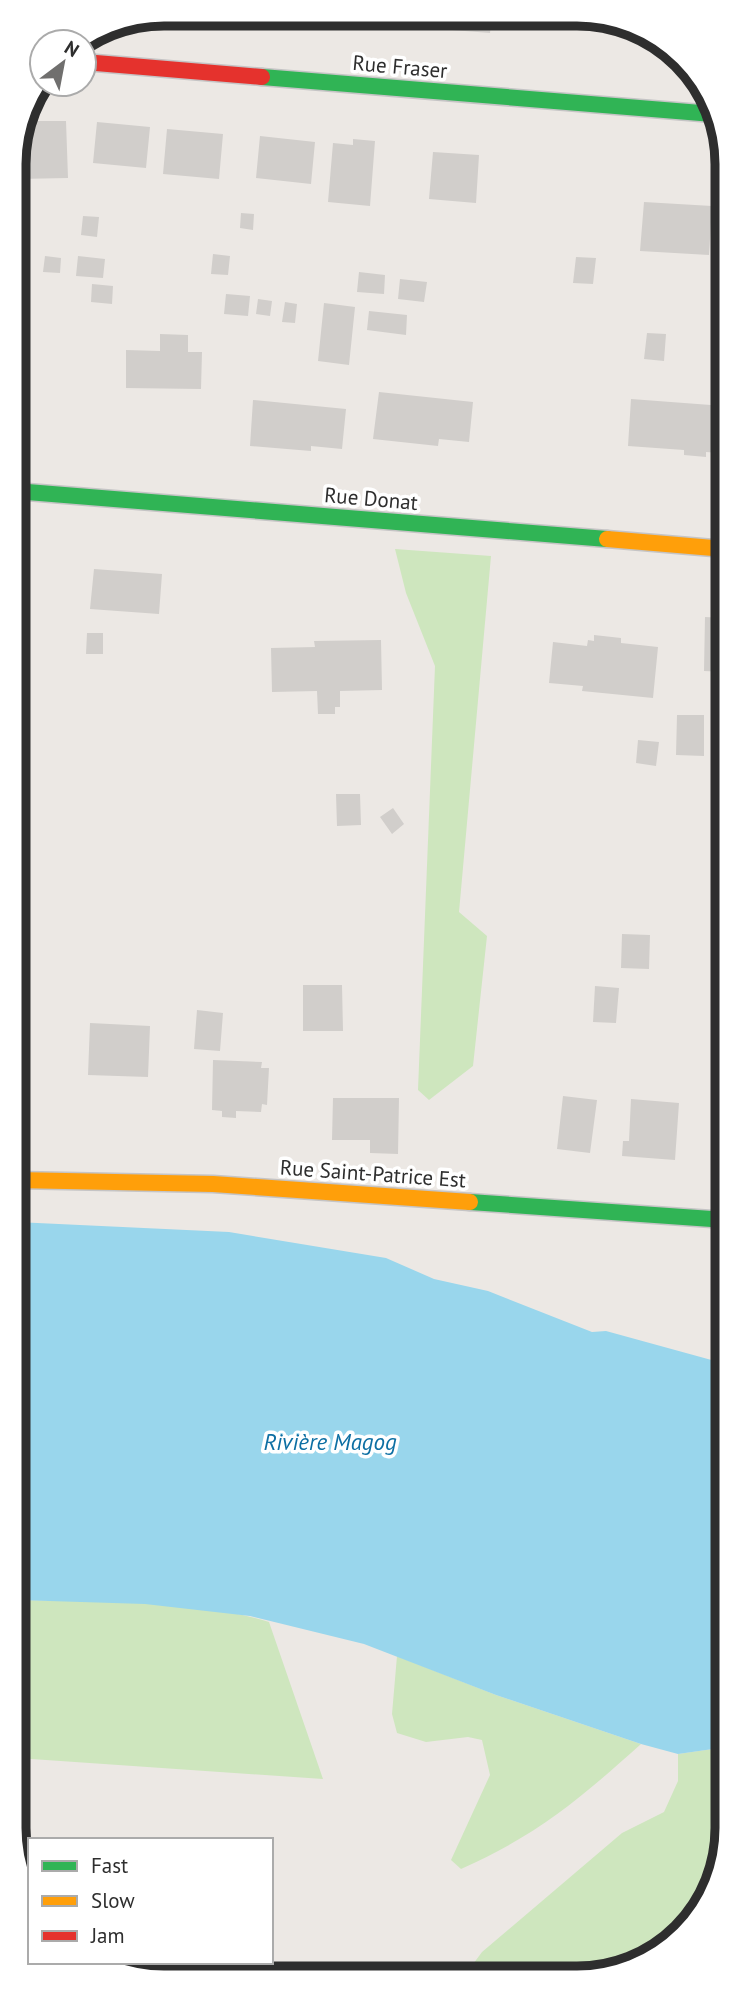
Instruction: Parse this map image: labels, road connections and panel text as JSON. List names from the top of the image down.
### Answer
{
  "streets": {
    "street": ["Rue Fraser", "Rue Donat", "Rue Saint-Patrice Est"]
  },
  "water": ["Rivière Magog"],
  "legend": ["Fast", "Slow", "Jam"],
  "north": "top right"
}
